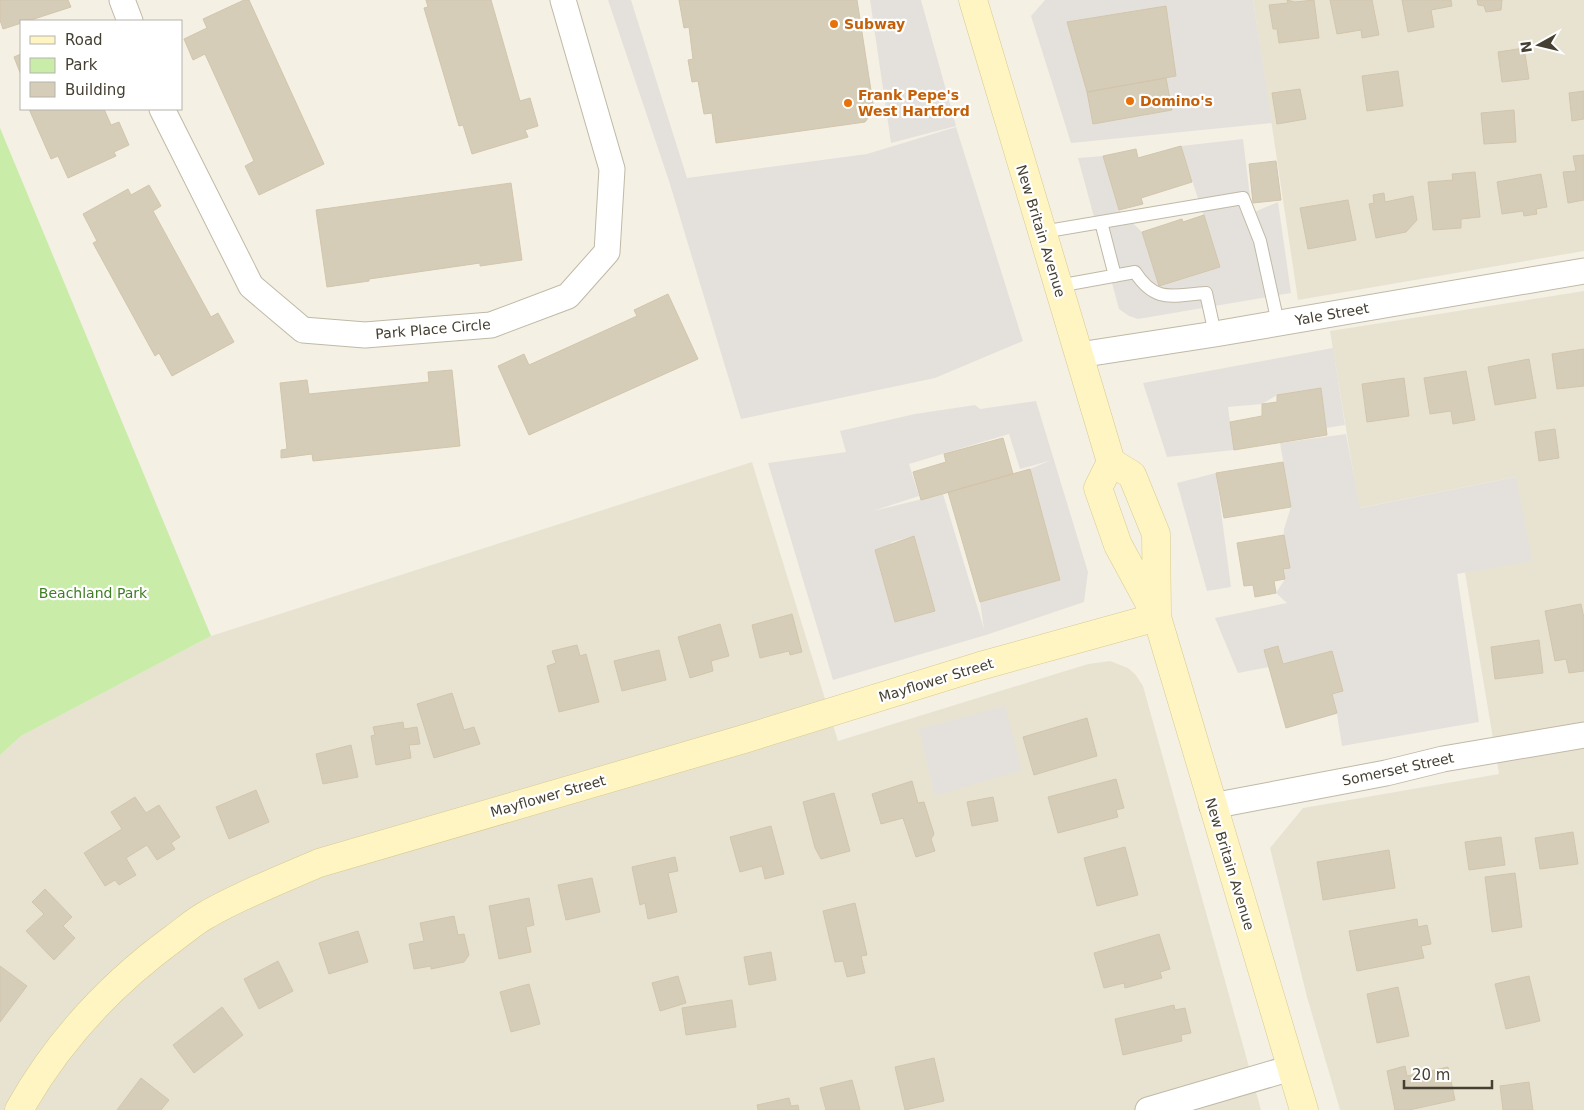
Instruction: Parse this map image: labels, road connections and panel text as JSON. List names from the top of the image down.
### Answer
{
  "streets": {
    "main road": ["New Britain Avenue", "Mayflower Street"],
    "street": ["Yale Street", "Park Place Circle", "Somerset Street"]
  },
  "crossings": [
    ["New Britain Avenue", "Yale Street"],
    ["New Britain Avenue", "Mayflower Street"],
    ["New Britain Avenue", "Somerset Street"]
  ],
  "parks": ["Beachland Park"],
  "places": ["Subway", "Domino's", "Frank Pepe's West Hartford"],
  "legend": ["Road", "Park", "Building"],
  "scale_bar": "20 m",
  "north": "left"
}
